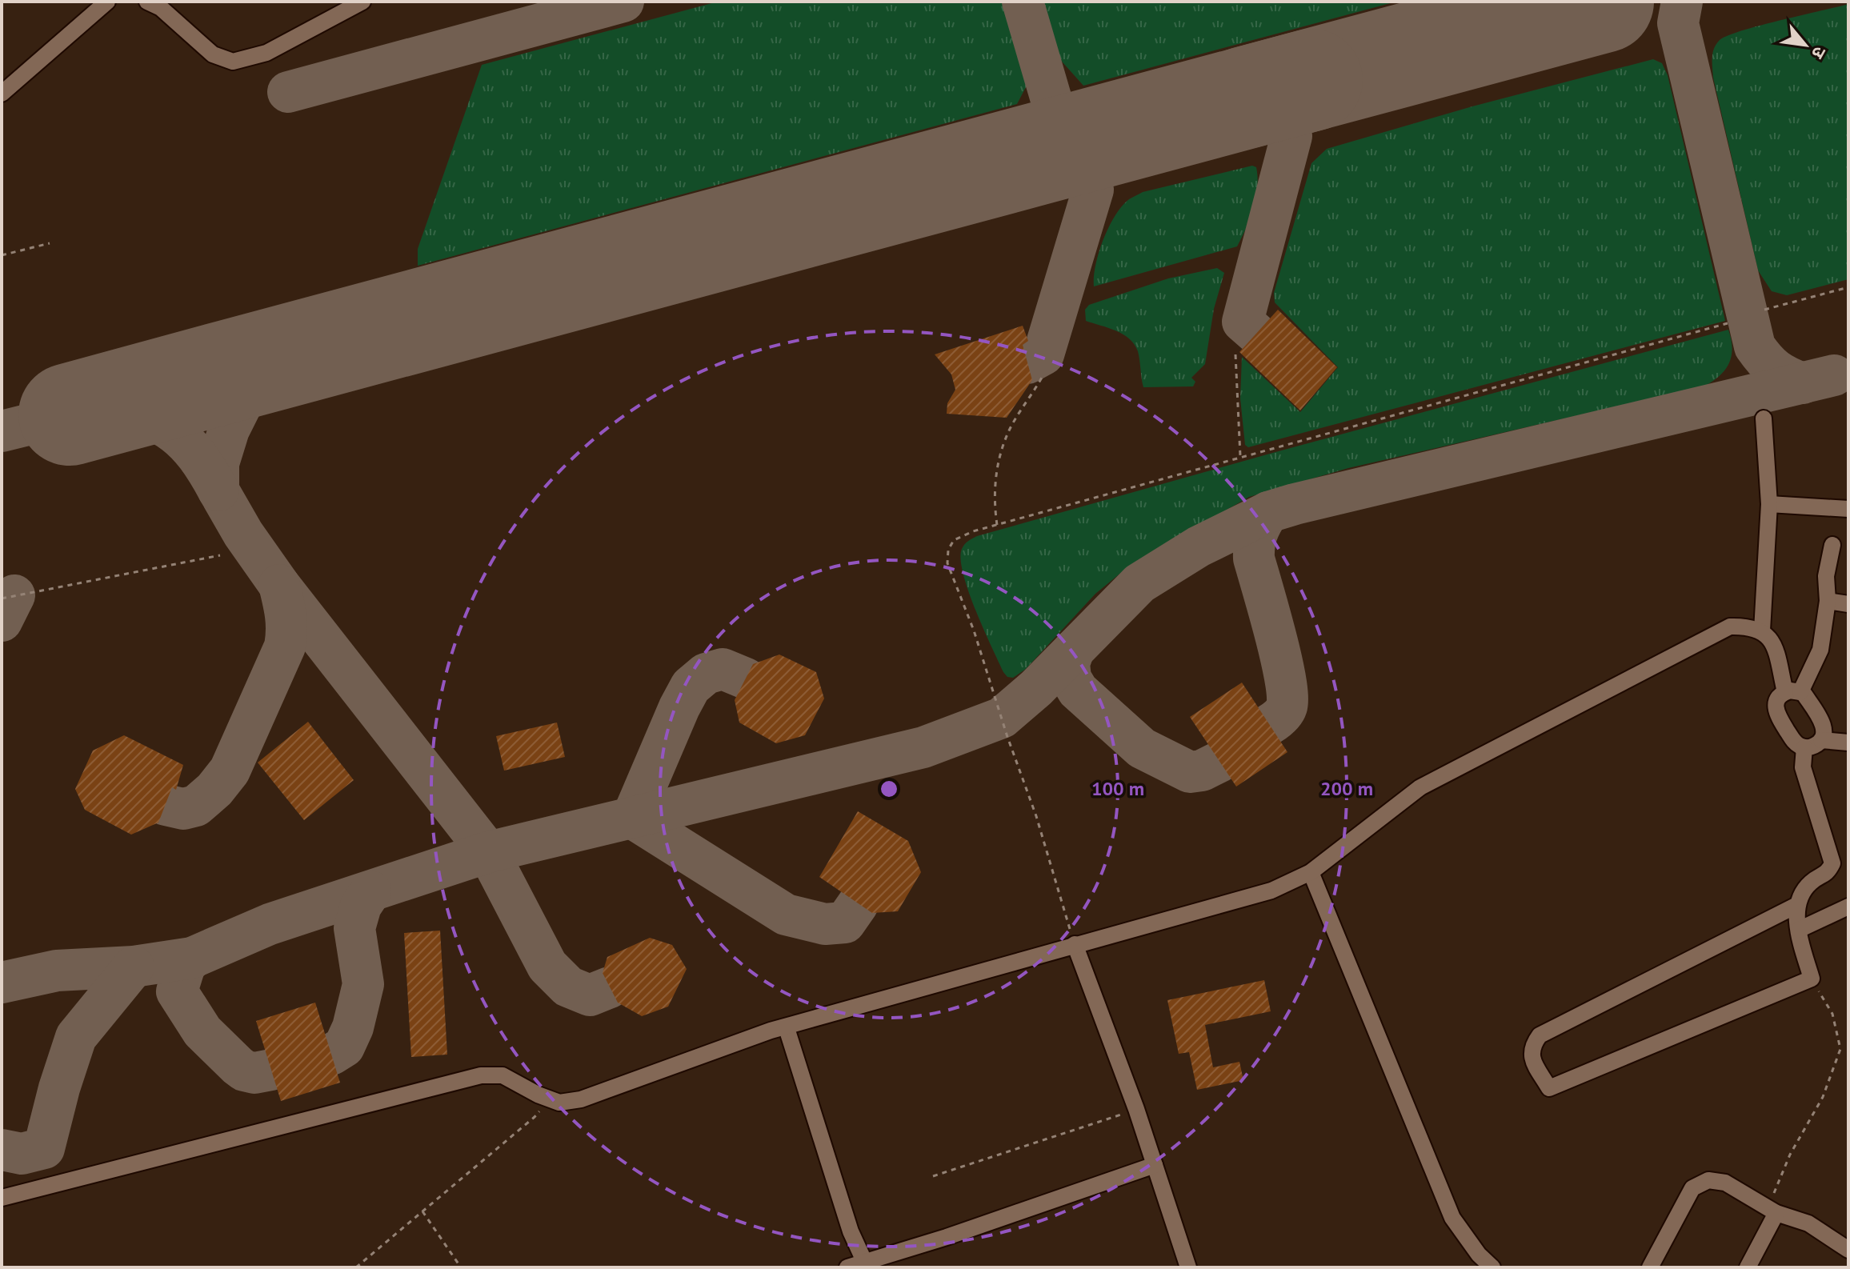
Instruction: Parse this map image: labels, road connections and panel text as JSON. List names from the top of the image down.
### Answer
{
  "north": "bottom right",
  "rings": ["100 m", "200 m"]
}
